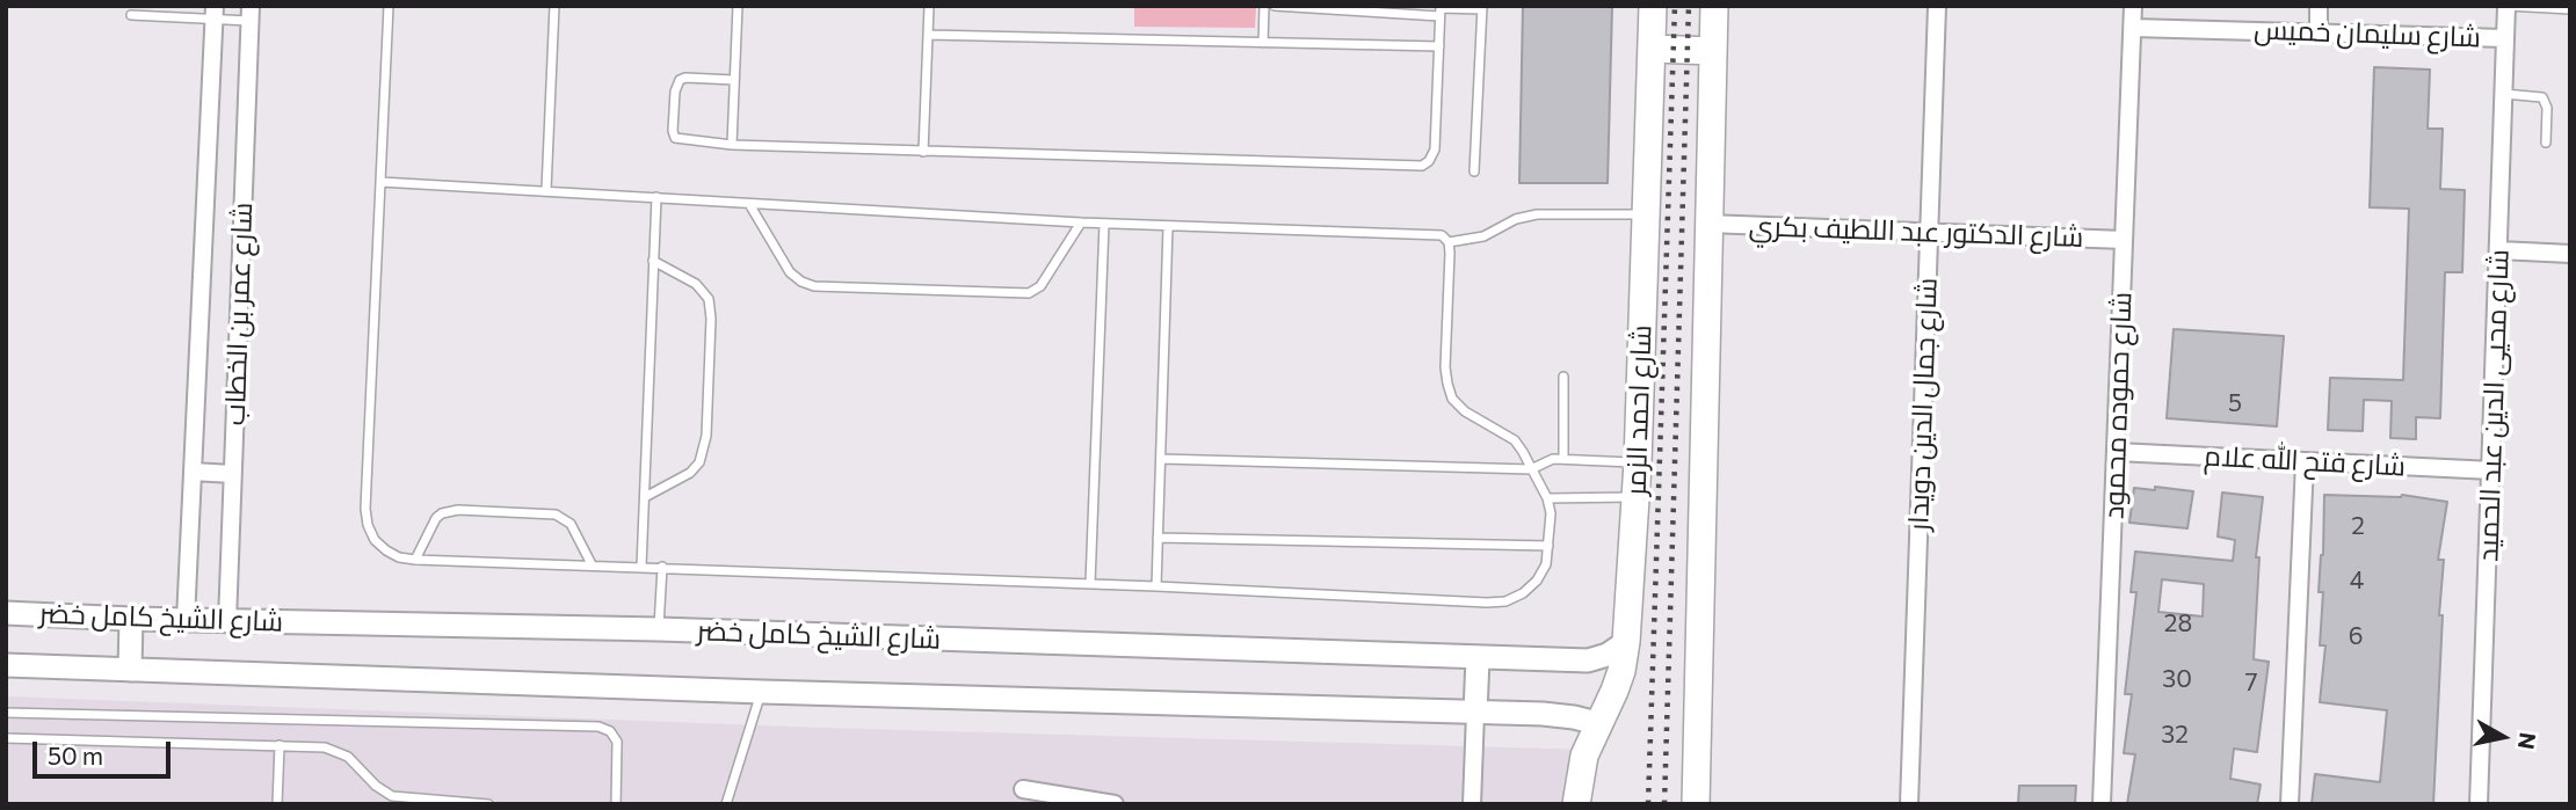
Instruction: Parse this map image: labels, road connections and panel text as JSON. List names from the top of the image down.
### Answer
{
  "streets": {
    "main road": ["شارع احمد الزمر", "شارع الشيخ كامل خضر"],
    "street": [
      "شارع سليمان خميس",
      "شارع الدكتور عبد اللطيف بكري",
      "شارع عمر بن الخطاب",
      "شارع جمال الدين دويدار",
      "شارع حموده محمود",
      "شارع محيى الدين عبد الحميد",
      "شارع فتح الله علام"
    ]
  },
  "crossings": [
    ["شارع سليمان خميس", "شارع حموده محمود"],
    ["شارع سليمان خميس", "شارع محيى الدين عبد الحميد"],
    ["شارع الدكتور عبد اللطيف بكري", "شارع جمال الدين دويدار"],
    ["شارع الدكتور عبد اللطيف بكري", "شارع حموده محمود"],
    ["شارع عمر بن الخطاب", "شارع الشيخ كامل خضر"],
    ["شارع حموده محمود", "شارع فتح الله علام"],
    ["شارع محيى الدين عبد الحميد", "شارع فتح الله علام"],
    ["شارع احمد الزمر", "شارع الشيخ كامل خضر"]
  ],
  "house_numbers": [
    "5",
    "2",
    "4",
    "28",
    "6",
    "30",
    "7",
    "32"
  ],
  "scale_bar": "50 m",
  "north": "right"
}
